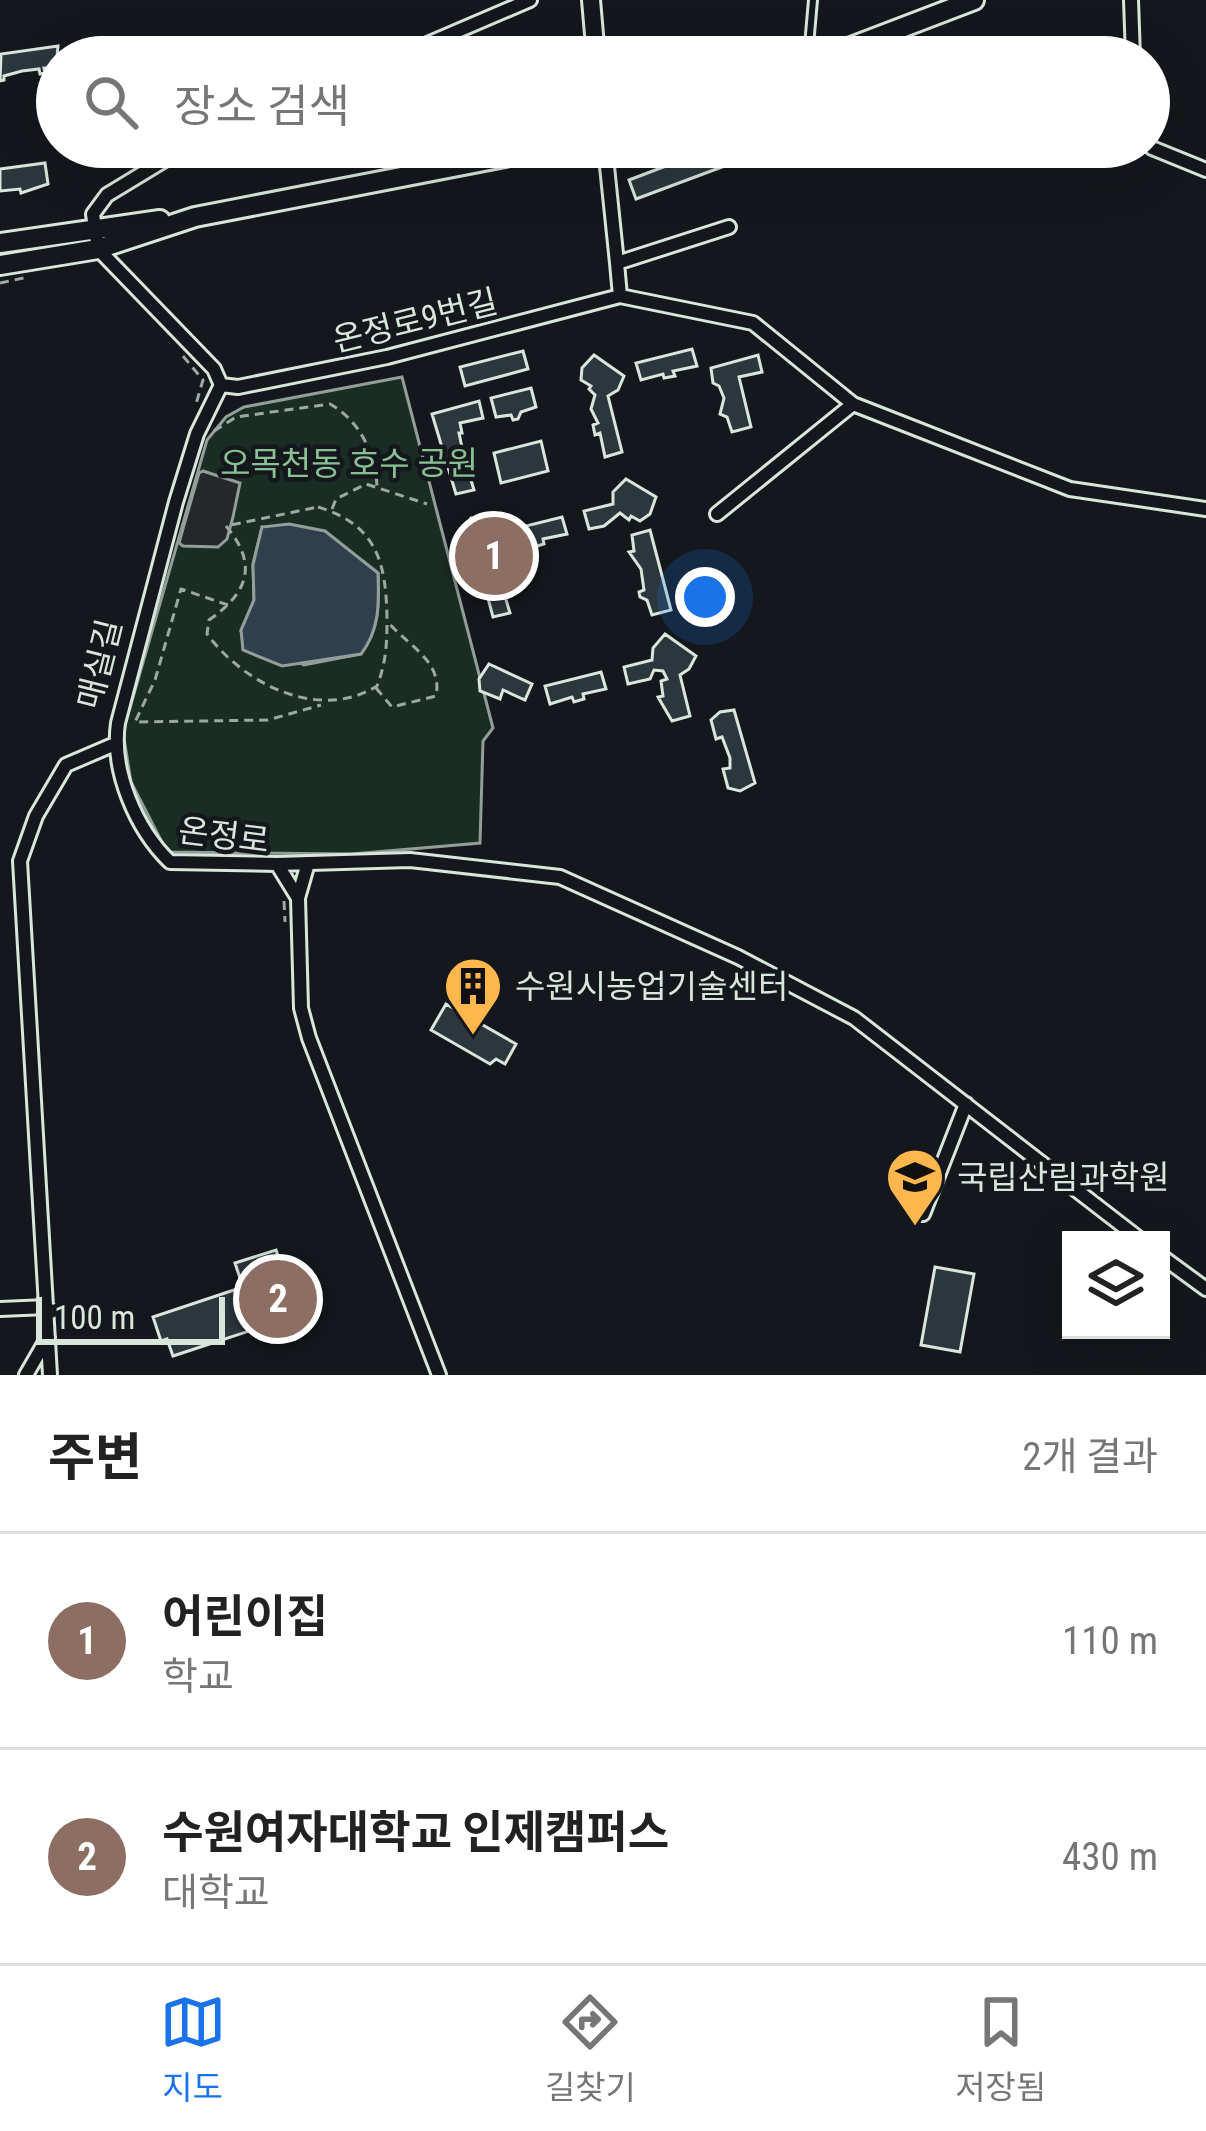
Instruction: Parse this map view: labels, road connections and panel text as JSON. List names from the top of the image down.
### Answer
{
  "streets": {
    "street": ["온정로9번길", "온정로"]
  },
  "crossings": [
    ["온정로9번길", "온정로"]
  ],
  "parks": ["오목천동 호수 공원"],
  "places": {
    "building": ["수원시농업기술센터"],
    "school or university": ["국립산림과학원"]
  },
  "scale_bar": "100 m",
  "page": {
    "search": "장소 검색",
    "pins": ["1", "2"],
    "scale": "100 m",
    "heading": ["주변", "2개 결과"],
    "list": [
      {
        "mark": "1",
        "name": "어린이집",
        "note": "학교",
        "value": "110 m"
      },
      {
        "mark": "2",
        "name": "수원여자대학교 인제캠퍼스",
        "note": "대학교",
        "value": "430 m"
      }
    ],
    "nav": ["지도", "길찾기", "저장됨"]
  }
}
